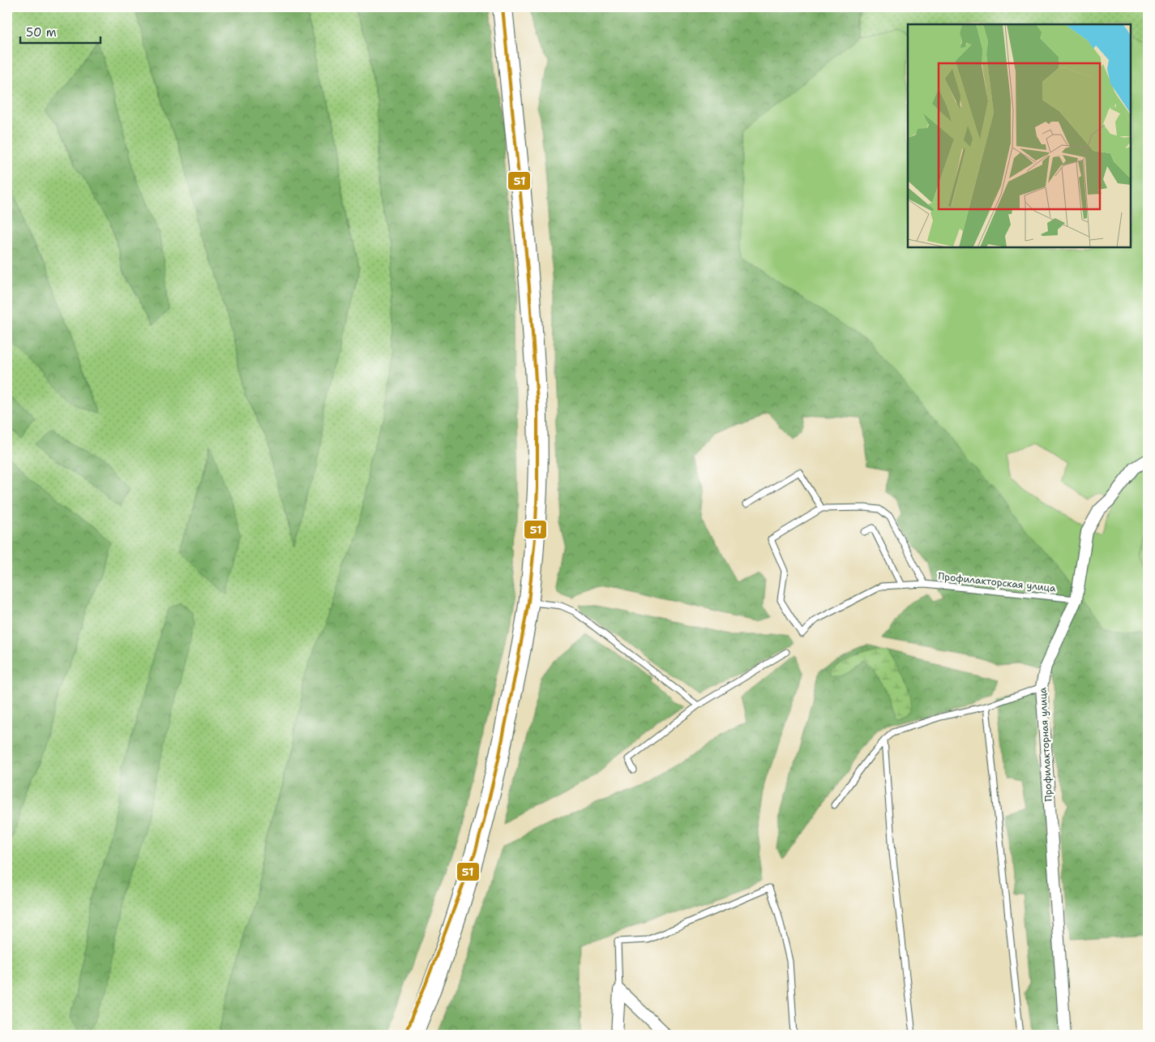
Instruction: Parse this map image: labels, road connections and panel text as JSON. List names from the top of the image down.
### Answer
{
  "streets": {
    "street": ["Профилакторная улица"],
    "lane": ["Профилакторская улица"]
  },
  "crossings": [
    ["Профилакторская улица", "Профилакторная улица"]
  ],
  "lines": ["transit line 51"],
  "scale_bar": "50 m"
}
